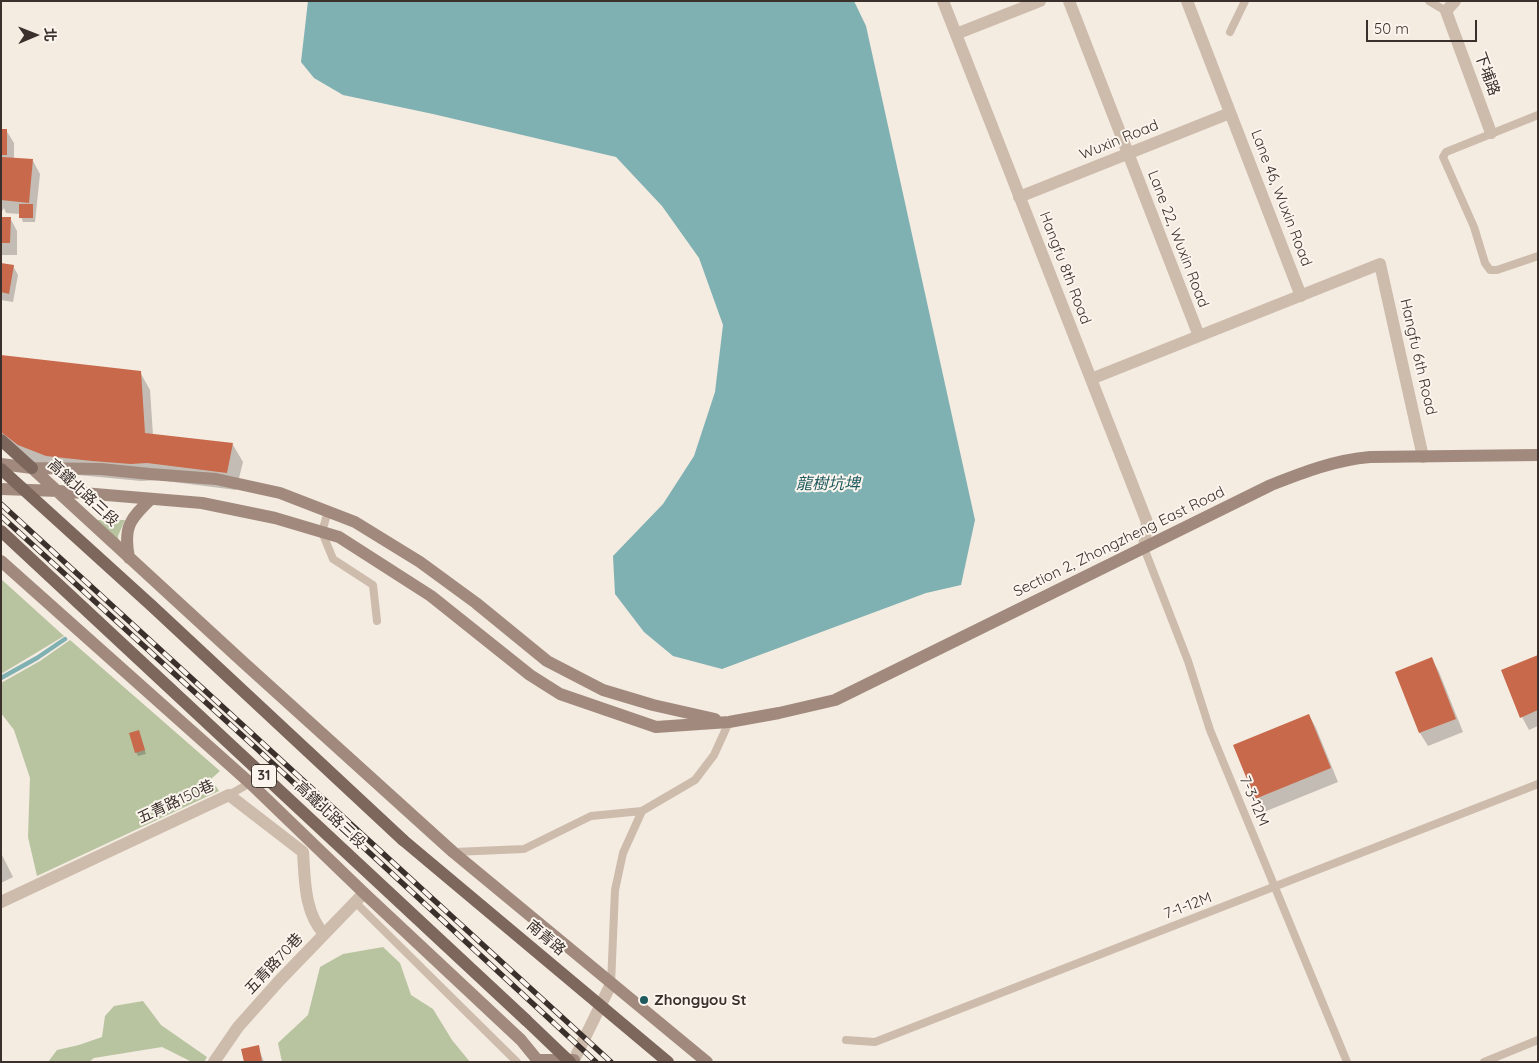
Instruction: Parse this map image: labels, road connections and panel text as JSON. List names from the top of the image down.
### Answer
{
  "streets": {
    "main road": [
      "高鐵北路三段",
      "Section 2, Zhongzheng East Road",
      "31",
      "南青路"
    ],
    "street": [
      "下埔路",
      "Wuxin Road",
      "Lane 46, Wuxin Road",
      "Lane 22, Wuxin Road",
      "Hangfu 8th Road",
      "Hangfu 6th Road",
      "五青路150巷",
      "五青路70巷"
    ],
    "lane": ["7-3-12M", "7-1-12M"]
  },
  "crossings": [
    ["Wuxin Road", "Lane 46, Wuxin Road"],
    ["Wuxin Road", "Lane 22, Wuxin Road"],
    ["Wuxin Road", "Hangfu 8th Road"],
    ["Lane 46, Wuxin Road", "Hangfu 6th Road"],
    ["Hangfu 8th Road", "Section 2, Zhongzheng East Road"],
    ["Hangfu 8th Road", "7-3-12M"],
    ["Hangfu 6th Road", "Section 2, Zhongzheng East Road"],
    ["高鐵北路三段", "Section 2, Zhongzheng East Road"],
    ["高鐵北路三段", "南青路"],
    ["Section 2, Zhongzheng East Road", "7-3-12M"],
    ["Section 2, Zhongzheng East Road", "南青路"],
    ["7-3-12M", "7-1-12M"],
    ["五青路150巷", "五青路70巷"]
  ],
  "water": ["龍樹坑埤"],
  "places": ["Zhongyou St"],
  "scale_bar": "50 m",
  "north": "right"
}
